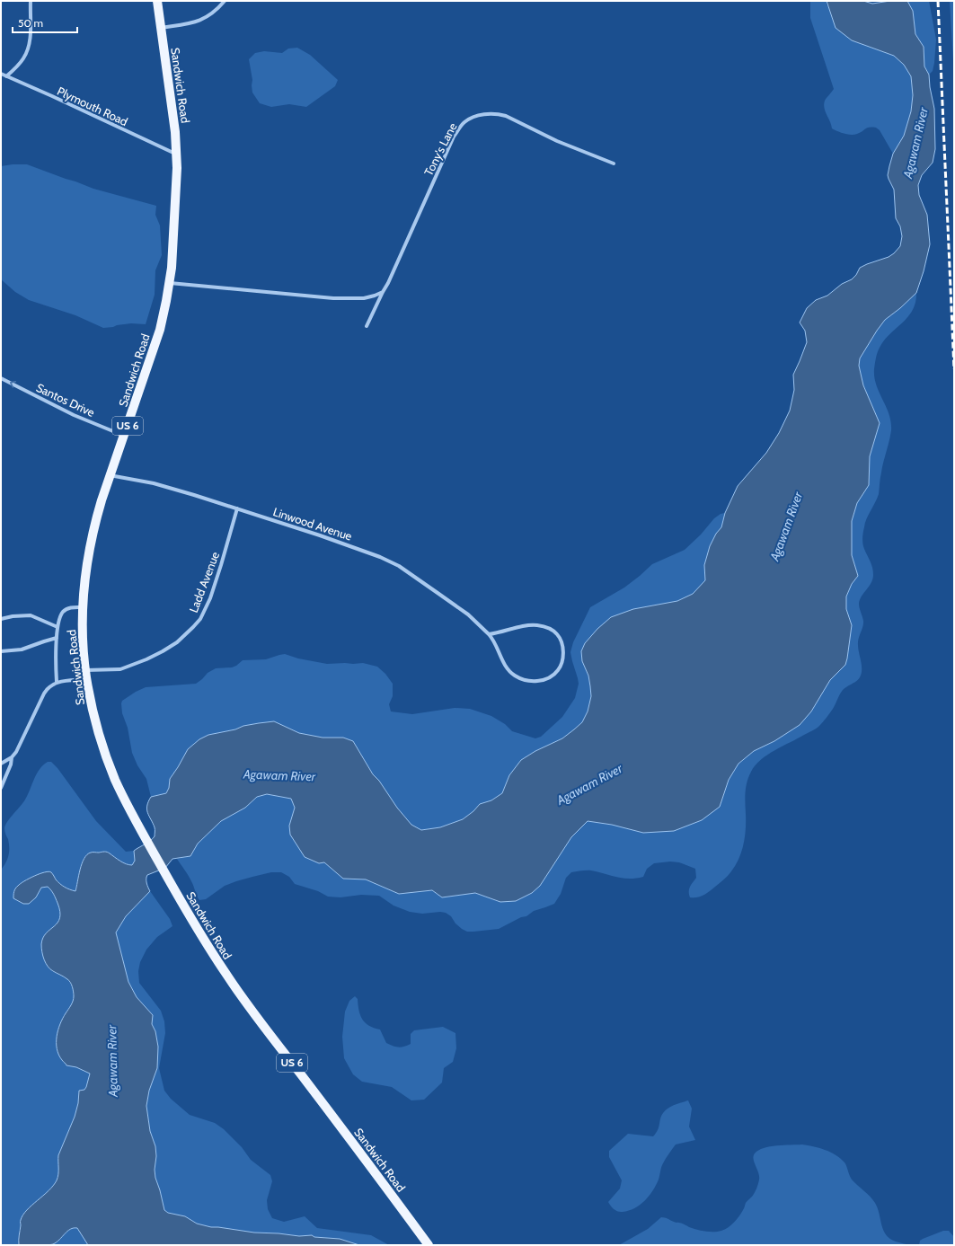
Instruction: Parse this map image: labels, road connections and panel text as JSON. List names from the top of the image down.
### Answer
{
  "streets": {
    "main road": ["Sandwich Road", "US 6"],
    "street": [
      "Plymouth Road",
      "Tony's Lane",
      "Santos Drive",
      "Linwood Avenue",
      "Ladd Avenue"
    ]
  },
  "crossings": [
    ["Sandwich Road", "Plymouth Road"],
    ["Sandwich Road", "Santos Drive"],
    ["Sandwich Road", "Linwood Avenue"],
    ["Sandwich Road", "Ladd Avenue"],
    ["Linwood Avenue", "Ladd Avenue"]
  ],
  "one_way": ["Santos Drive"],
  "water": ["Agawam River"],
  "scale_bar": "50 m"
}
